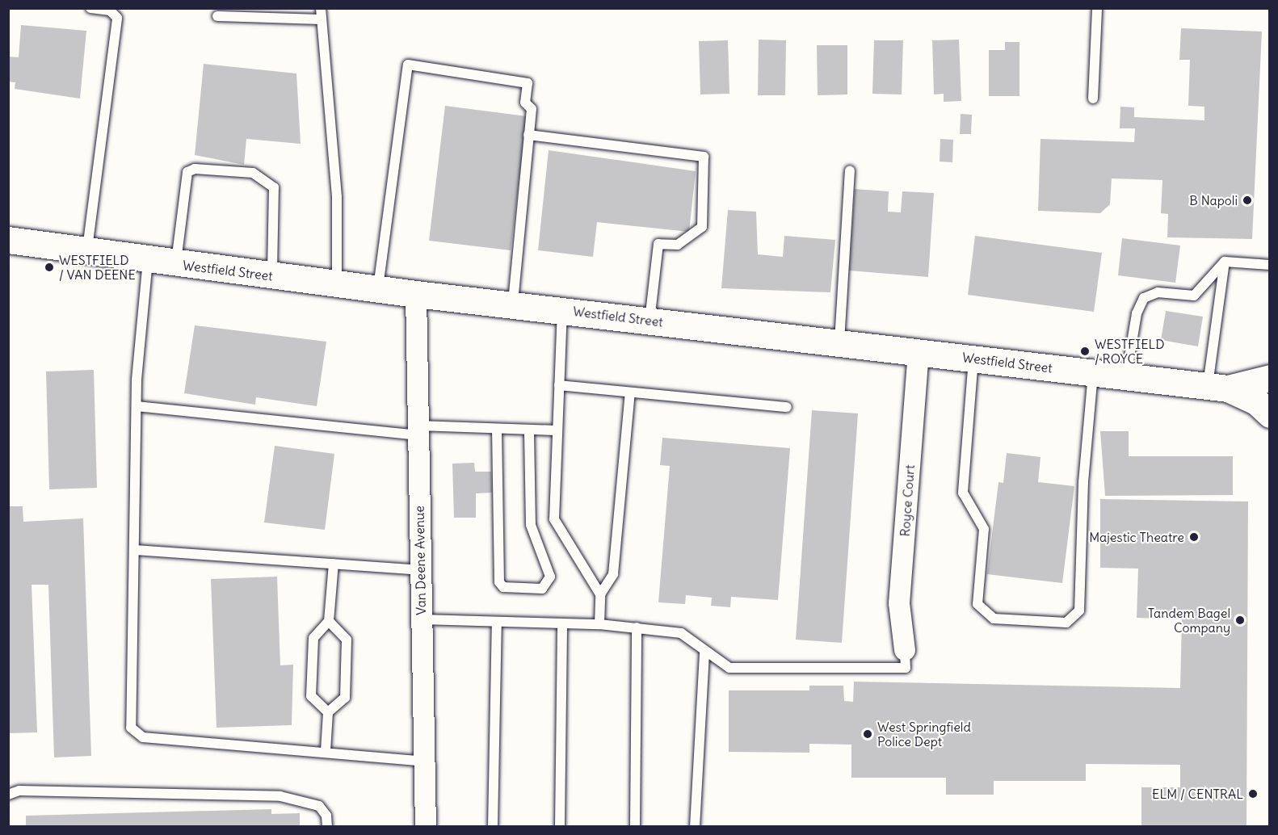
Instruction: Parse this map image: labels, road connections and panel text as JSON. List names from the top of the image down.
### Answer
{
  "streets": {
    "main road": ["Westfield Street"],
    "street": ["Royce Court", "Van Deene Avenue"]
  },
  "crossings": [
    ["Westfield Street", "Royce Court"],
    ["Westfield Street", "Van Deene Avenue"]
  ],
  "places": [
    "B Napoli",
    "WESTFIELD / VAN DEENE",
    "WESTFIELD / ROYCE",
    "Majestic Theatre",
    "Tandem Bagel Company",
    "West Springfield Police Dept",
    "ELM / CENTRAL"
  ]
}
